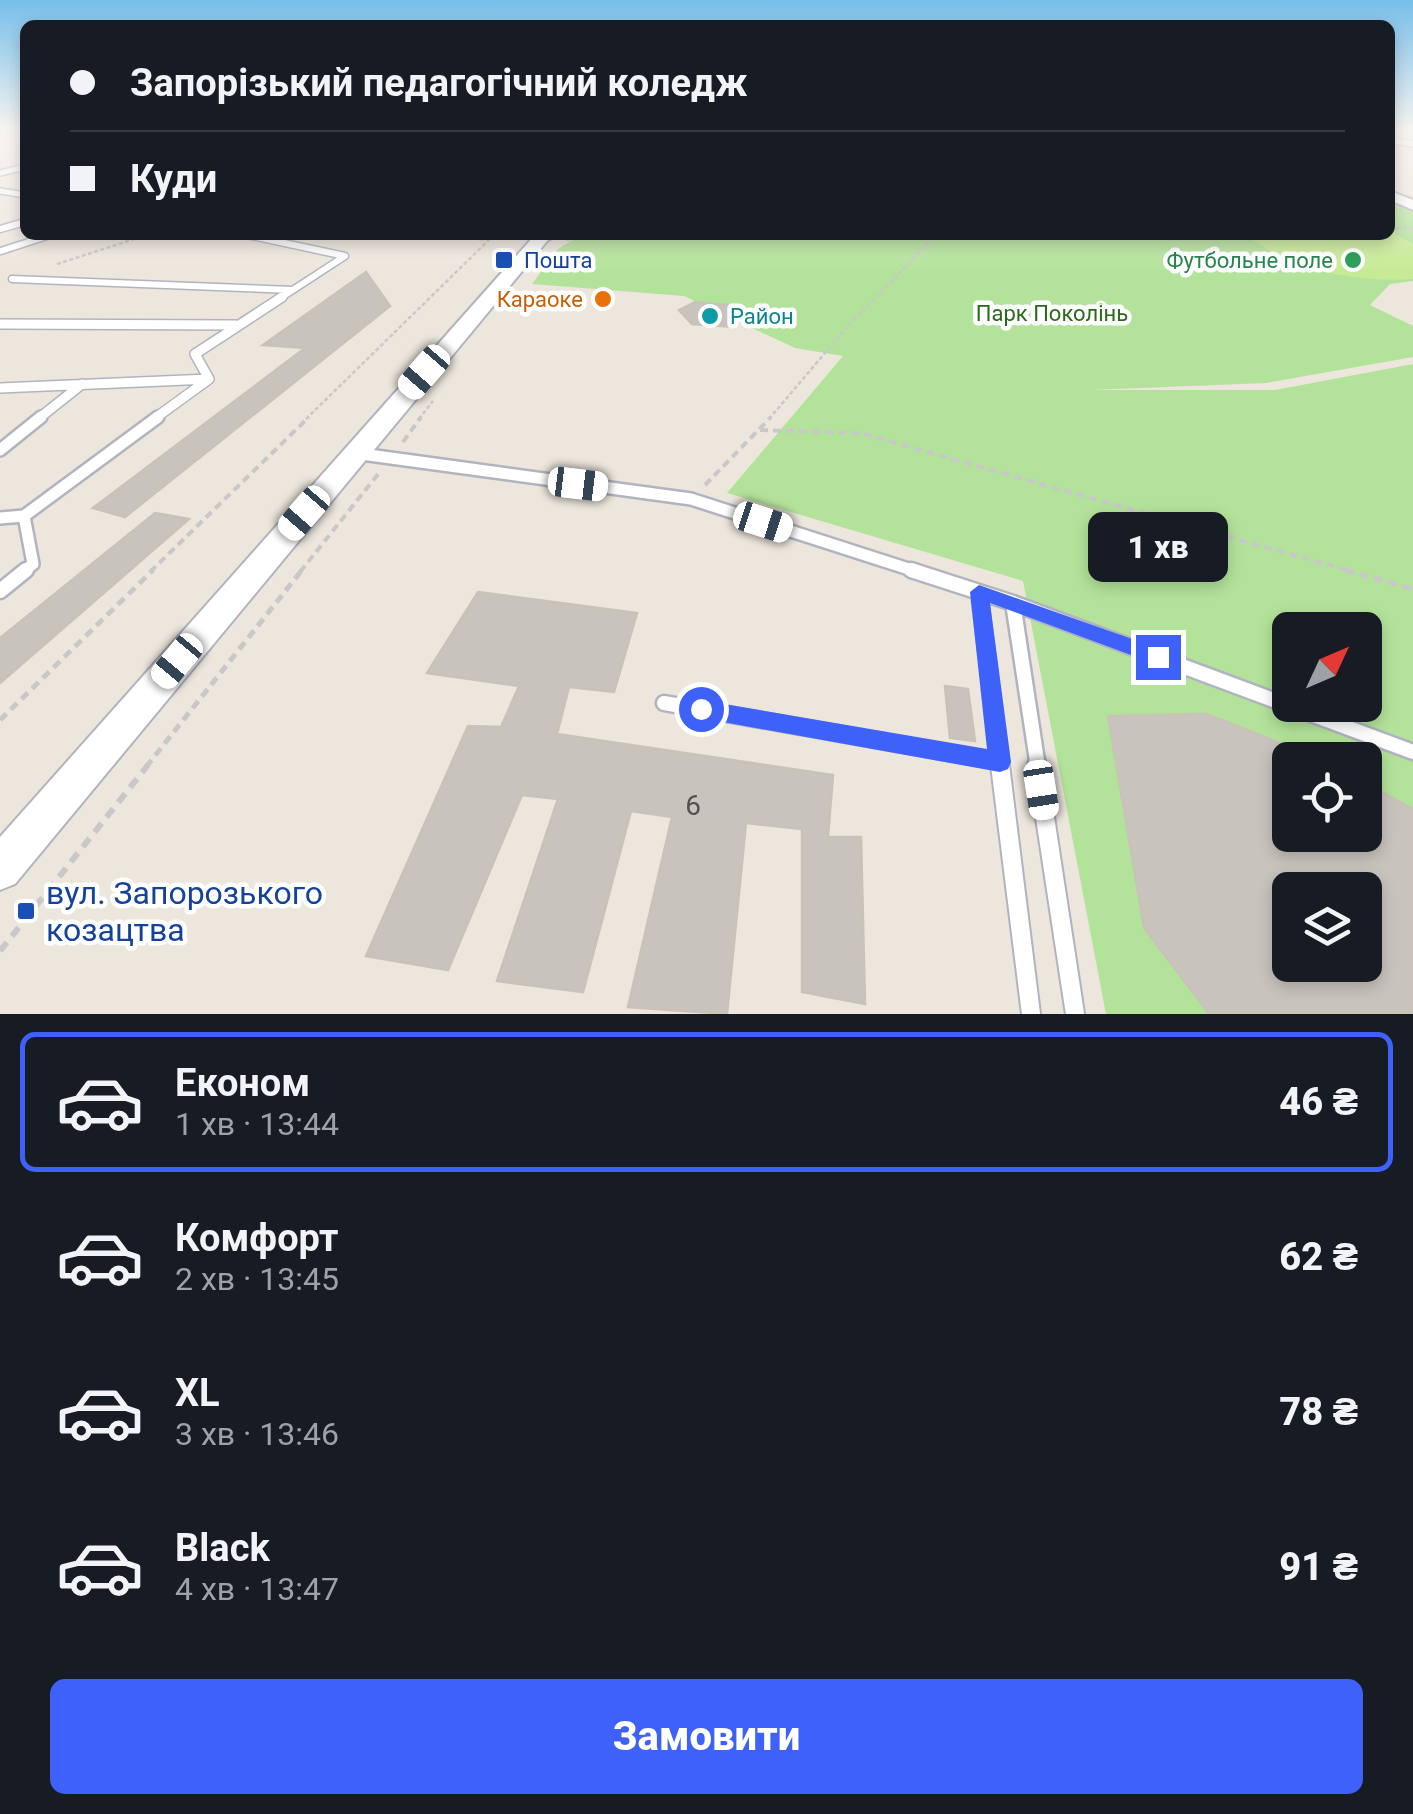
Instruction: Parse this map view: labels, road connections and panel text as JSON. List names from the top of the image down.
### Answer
{
  "parks": ["Парк Поколінь"],
  "places": {
    "transit": ["Пошта", "вул. Запорозького козацтва"],
    "other": ["Футбольне поле", "Караоке", "Район"]
  },
  "house_numbers": ["6"],
  "north": "top right",
  "page": {
    "banner": ["Запорізький педагогічний коледж", "Куди"],
    "bubble": "1 хв",
    "list": [
      {
        "name": "Економ",
        "note": "1 хв · 13:44",
        "value": "46 ₴"
      },
      {
        "name": "Комфорт",
        "note": "2 хв · 13:45",
        "value": "62 ₴"
      },
      {
        "name": "XL",
        "note": "3 хв · 13:46",
        "value": "78 ₴"
      },
      {
        "name": "Black",
        "note": "4 хв · 13:47",
        "value": "91 ₴"
      }
    ],
    "buttons": "Замовити"
  }
}
